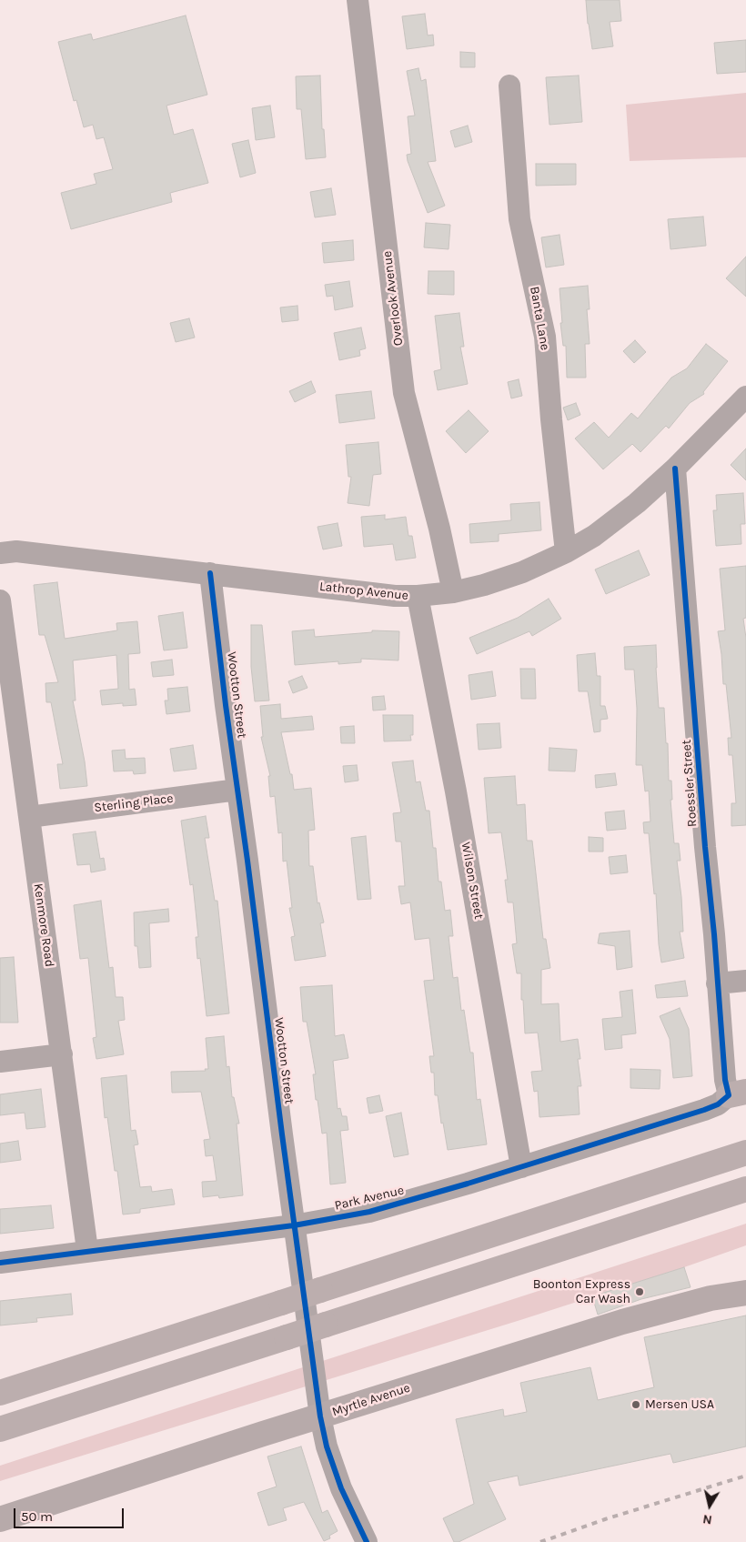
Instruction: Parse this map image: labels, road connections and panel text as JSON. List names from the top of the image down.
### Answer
{
  "streets": {
    "main road": ["Myrtle Avenue"],
    "street": [
      "Overlook Avenue",
      "Banta Lane",
      "Lathrop Avenue",
      "Wootton Street",
      "Roessler Street",
      "Sterling Place",
      "Wilson Street",
      "Kenmore Road",
      "Park Avenue"
    ]
  },
  "crossings": [
    ["Overlook Avenue", "Lathrop Avenue"],
    ["Banta Lane", "Lathrop Avenue"],
    ["Lathrop Avenue", "Wootton Street"],
    ["Lathrop Avenue", "Roessler Street"],
    ["Lathrop Avenue", "Wilson Street"],
    ["Wootton Street", "Sterling Place"],
    ["Wootton Street", "Park Avenue"],
    ["Wootton Street", "Myrtle Avenue"],
    ["Roessler Street", "Park Avenue"],
    ["Sterling Place", "Kenmore Road"],
    ["Wilson Street", "Park Avenue"],
    ["Kenmore Road", "Park Avenue"]
  ],
  "places": ["Boonton Express Car Wash", "Mersen USA"],
  "scale_bar": "50 m",
  "north": "bottom"
}
